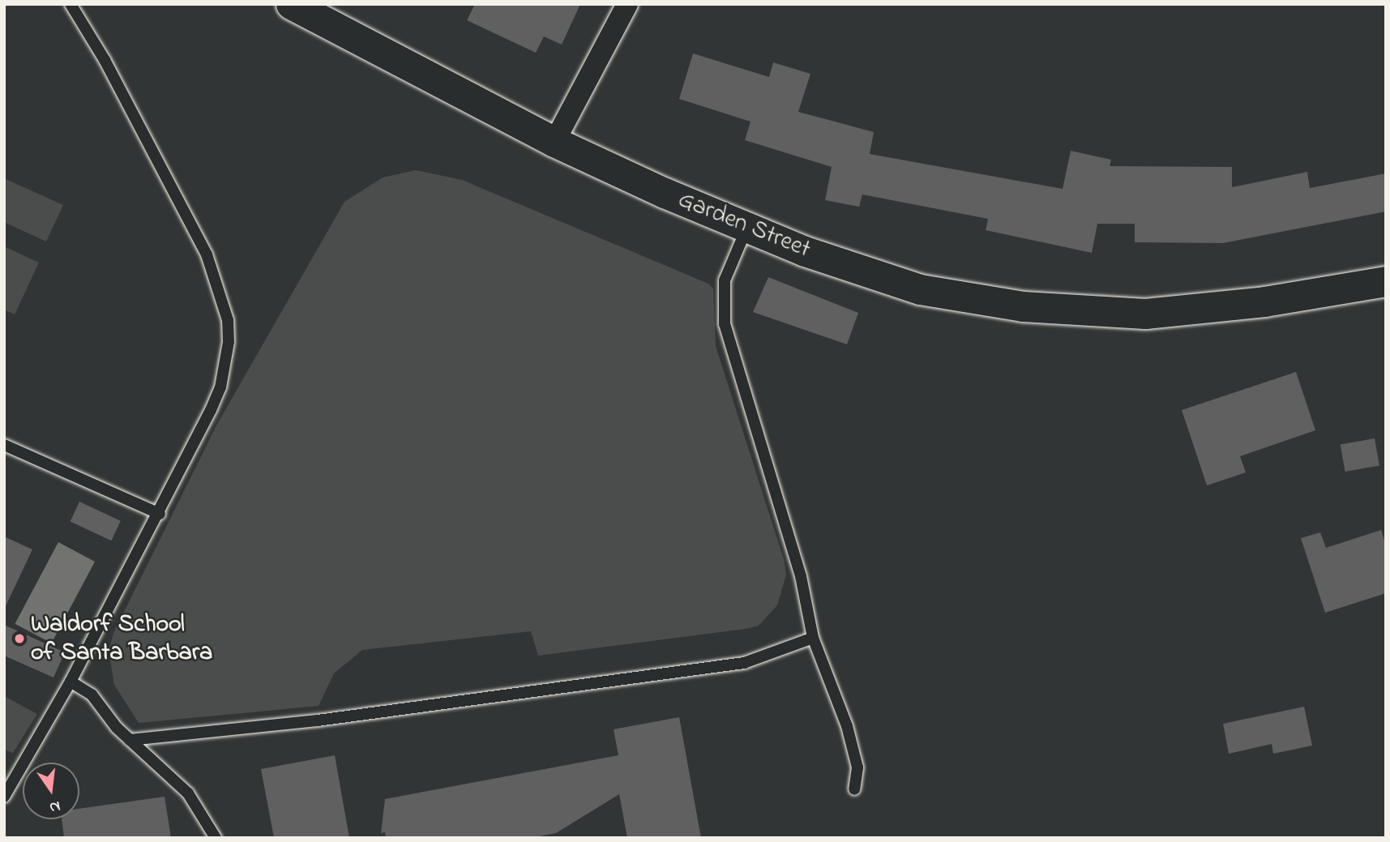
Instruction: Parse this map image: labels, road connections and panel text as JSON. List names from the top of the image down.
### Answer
{
  "streets": {
    "street": ["Garden Street"]
  },
  "places": ["Waldorf School of Santa Barbara"],
  "north": "bottom"
}
